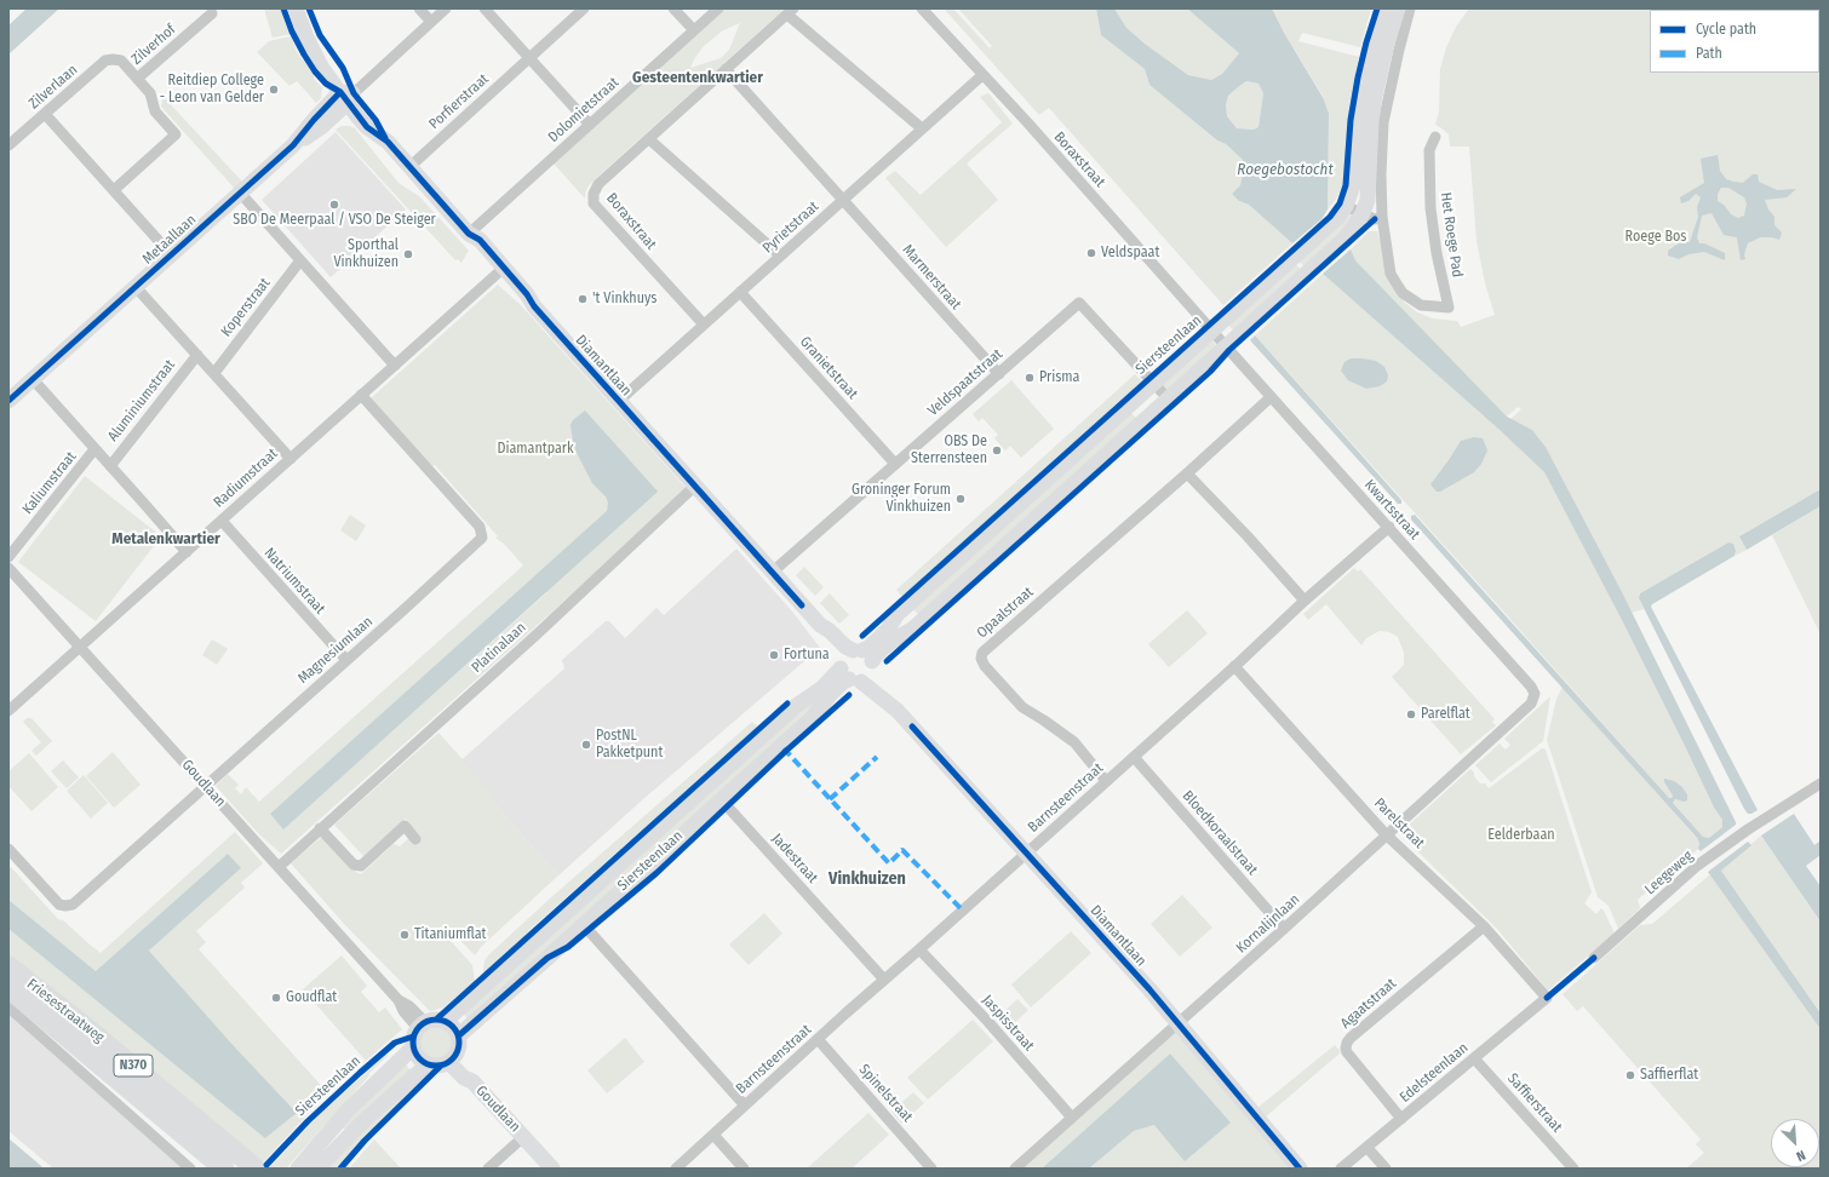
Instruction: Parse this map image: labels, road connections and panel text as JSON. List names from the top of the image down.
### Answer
{
  "streets": {
    "highway": ["Friesestraatweg", "N370"],
    "main road": [
      "Metaallaan",
      "Siersteenlaan",
      "Diamantlaan",
      "Goudlaan"
    ],
    "street": [
      "Zilverhof",
      "Zilverlaan",
      "Porfierstraat",
      "Dolomietstraat",
      "Boraxstraat",
      "Pyrietstraat",
      "Het Roege Pad",
      "Marmerstraat",
      "Koperstraat",
      "Granietstraat",
      "Veldspaatstraat",
      "Aluminiumstraat",
      "Radiumstraat",
      "Kaliumstraat",
      "Kwartsstraat",
      "Natriumstraat",
      "Opaalstraat",
      "Platinalaan",
      "Magnesiumlaan",
      "Barnsteenstraat",
      "Parelstraat",
      "Bloedkoraalstraat",
      "Jadestraat",
      "Leegeweg",
      "Kornalijnlaan",
      "Agaatstraat",
      "Jaspisstraat",
      "Edelsteenlaan",
      "Spinelstraat",
      "Saffierstraat"
    ]
  },
  "crossings": [
    ["Zilverhof", "Zilverlaan"],
    ["Porfierstraat", "Diamantlaan"],
    ["Dolomietstraat", "Diamantlaan"],
    ["Boraxstraat", "Pyrietstraat"],
    ["Boraxstraat", "Siersteenlaan"],
    ["Boraxstraat", "Kwartsstraat"],
    ["Pyrietstraat", "Marmerstraat"],
    ["Pyrietstraat", "Diamantlaan"],
    ["Pyrietstraat", "Granietstraat"],
    ["Het Roege Pad", "Siersteenlaan"],
    ["Metaallaan", "Diamantlaan"],
    ["Metaallaan", "Kaliumstraat"],
    ["Marmerstraat", "Veldspaatstraat"],
    ["Siersteenlaan", "Diamantlaan"],
    ["Siersteenlaan", "Veldspaatstraat"],
    ["Siersteenlaan", "Kwartsstraat"],
    ["Siersteenlaan", "Goudlaan"],
    ["Siersteenlaan", "Jadestraat"],
    ["Diamantlaan", "Veldspaatstraat"],
    ["Diamantlaan", "Radiumstraat"],
    ["Diamantlaan", "Platinalaan"],
    ["Diamantlaan", "Barnsteenstraat"],
    ["Diamantlaan", "Kornalijnlaan"],
    ["Granietstraat", "Veldspaatstraat"],
    ["Aluminiumstraat", "Kaliumstraat"],
    ["Radiumstraat", "Kaliumstraat"],
    ["Radiumstraat", "Natriumstraat"],
    ["Radiumstraat", "Magnesiumlaan"],
    ["Radiumstraat", "Goudlaan"],
    ["Kwartsstraat", "Opaalstraat"],
    ["Kwartsstraat", "Barnsteenstraat"],
    ["Kwartsstraat", "Kornalijnlaan"],
    ["Natriumstraat", "Magnesiumlaan"],
    ["Opaalstraat", "Barnsteenstraat"],
    ["Platinalaan", "Goudlaan"],
    ["Magnesiumlaan", "Goudlaan"],
    ["Barnsteenstraat", "Parelstraat"],
    ["Barnsteenstraat", "Bloedkoraalstraat"],
    ["Barnsteenstraat", "Jadestraat"],
    ["Barnsteenstraat", "Jaspisstraat"],
    ["Barnsteenstraat", "Spinelstraat"],
    ["Parelstraat", "Kornalijnlaan"],
    ["Parelstraat", "Agaatstraat"],
    ["Parelstraat", "Edelsteenlaan"],
    ["Bloedkoraalstraat", "Kornalijnlaan"],
    ["Kornalijnlaan", "Jaspisstraat"],
    ["Agaatstraat", "Edelsteenlaan"],
    ["Edelsteenlaan", "Saffierstraat"]
  ],
  "districts": ["Gesteentenkwartier", "Metalenkwartier", "Vinkhuizen"],
  "water": ["Roegebostocht"],
  "parks": ["Roege Bos", "Diamantpark", "Eelderbaan"],
  "places": [
    "Reitdiep College - Leon van Gelder",
    "SBO De Meerpaal / VSO De Steiger",
    "Veldspaat",
    "Sporthal Vinkhuizen",
    "'t Vinkhuys",
    "Prisma",
    "OBS De Sterrensteen",
    "Groninger Forum Vinkhuizen",
    "Fortuna",
    "Parelflat",
    "PostNL Pakketpunt",
    "Titaniumflat",
    "Goudflat",
    "Saffierflat"
  ],
  "legend": ["Cycle path", "Path"],
  "north": "bottom right"
}
